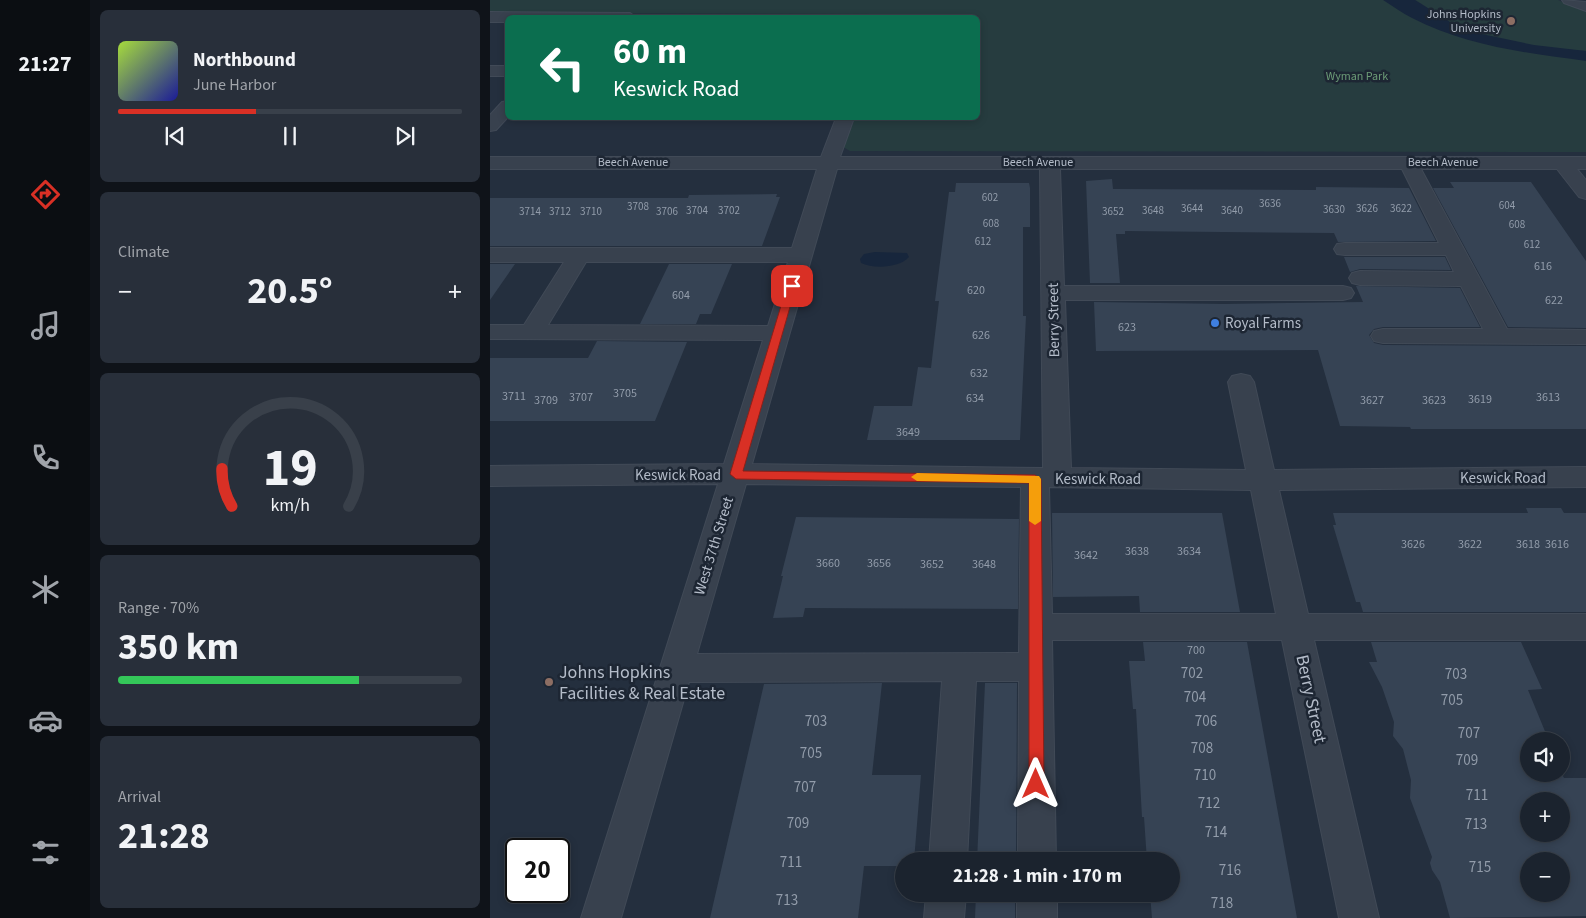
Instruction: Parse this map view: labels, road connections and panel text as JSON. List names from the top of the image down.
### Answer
{
  "streets": {
    "street": [
      "Beech Avenue",
      "Berry Street",
      "Keswick Road",
      "West 37th Street"
    ]
  },
  "crossings": [
    ["Beech Avenue", "Berry Street"],
    ["Beech Avenue", "West 37th Street"],
    ["Berry Street", "Keswick Road"],
    ["Keswick Road", "West 37th Street"]
  ],
  "parks": ["Wyman Park"],
  "places": ["Johns Hopkins University", "Royal Farms", "Johns Hopkins Facilities & Real Estate"],
  "house_numbers": [
    "602",
    "3636",
    "604",
    "3708",
    "3644",
    "3626",
    "3622",
    "3630",
    "3704",
    "3702",
    "3648",
    "3640",
    "3714",
    "3712",
    "3710",
    "3706",
    "3652",
    "608",
    "608",
    "612",
    "612",
    "616",
    "620",
    "604",
    "622",
    "623",
    "626",
    "632",
    "3705",
    "3711",
    "3707",
    "3613",
    "634",
    "3619",
    "3709",
    "3627",
    "3623",
    "3649",
    "3626",
    "3622",
    "3618",
    "3616",
    "3638",
    "3634",
    "3642",
    "3660",
    "3656",
    "3652",
    "3648",
    "700",
    "702",
    "703",
    "704",
    "705",
    "703",
    "706",
    "707",
    "708",
    "705",
    "709",
    "710",
    "707",
    "711",
    "712",
    "709",
    "713",
    "714",
    "711",
    "715",
    "716",
    "713",
    "718"
  ],
  "page": {
    "tabs": "21:27",
    "turn": ["60 m", "Keswick Road"],
    "song": ["Northbound", "June Harbor"],
    "tile": [
      "Climate",
      ["Range · 70%", "350 km"],
      ["Arrival", "21:28"]
    ],
    "heat": ["−", "20.5°", "+"],
    "map_buttons": ["+", "−"],
    "limit": "20",
    "trip": "21:28 · 1 min · 170 m",
    "gauge": ["19", "km/h"]
  }
}
